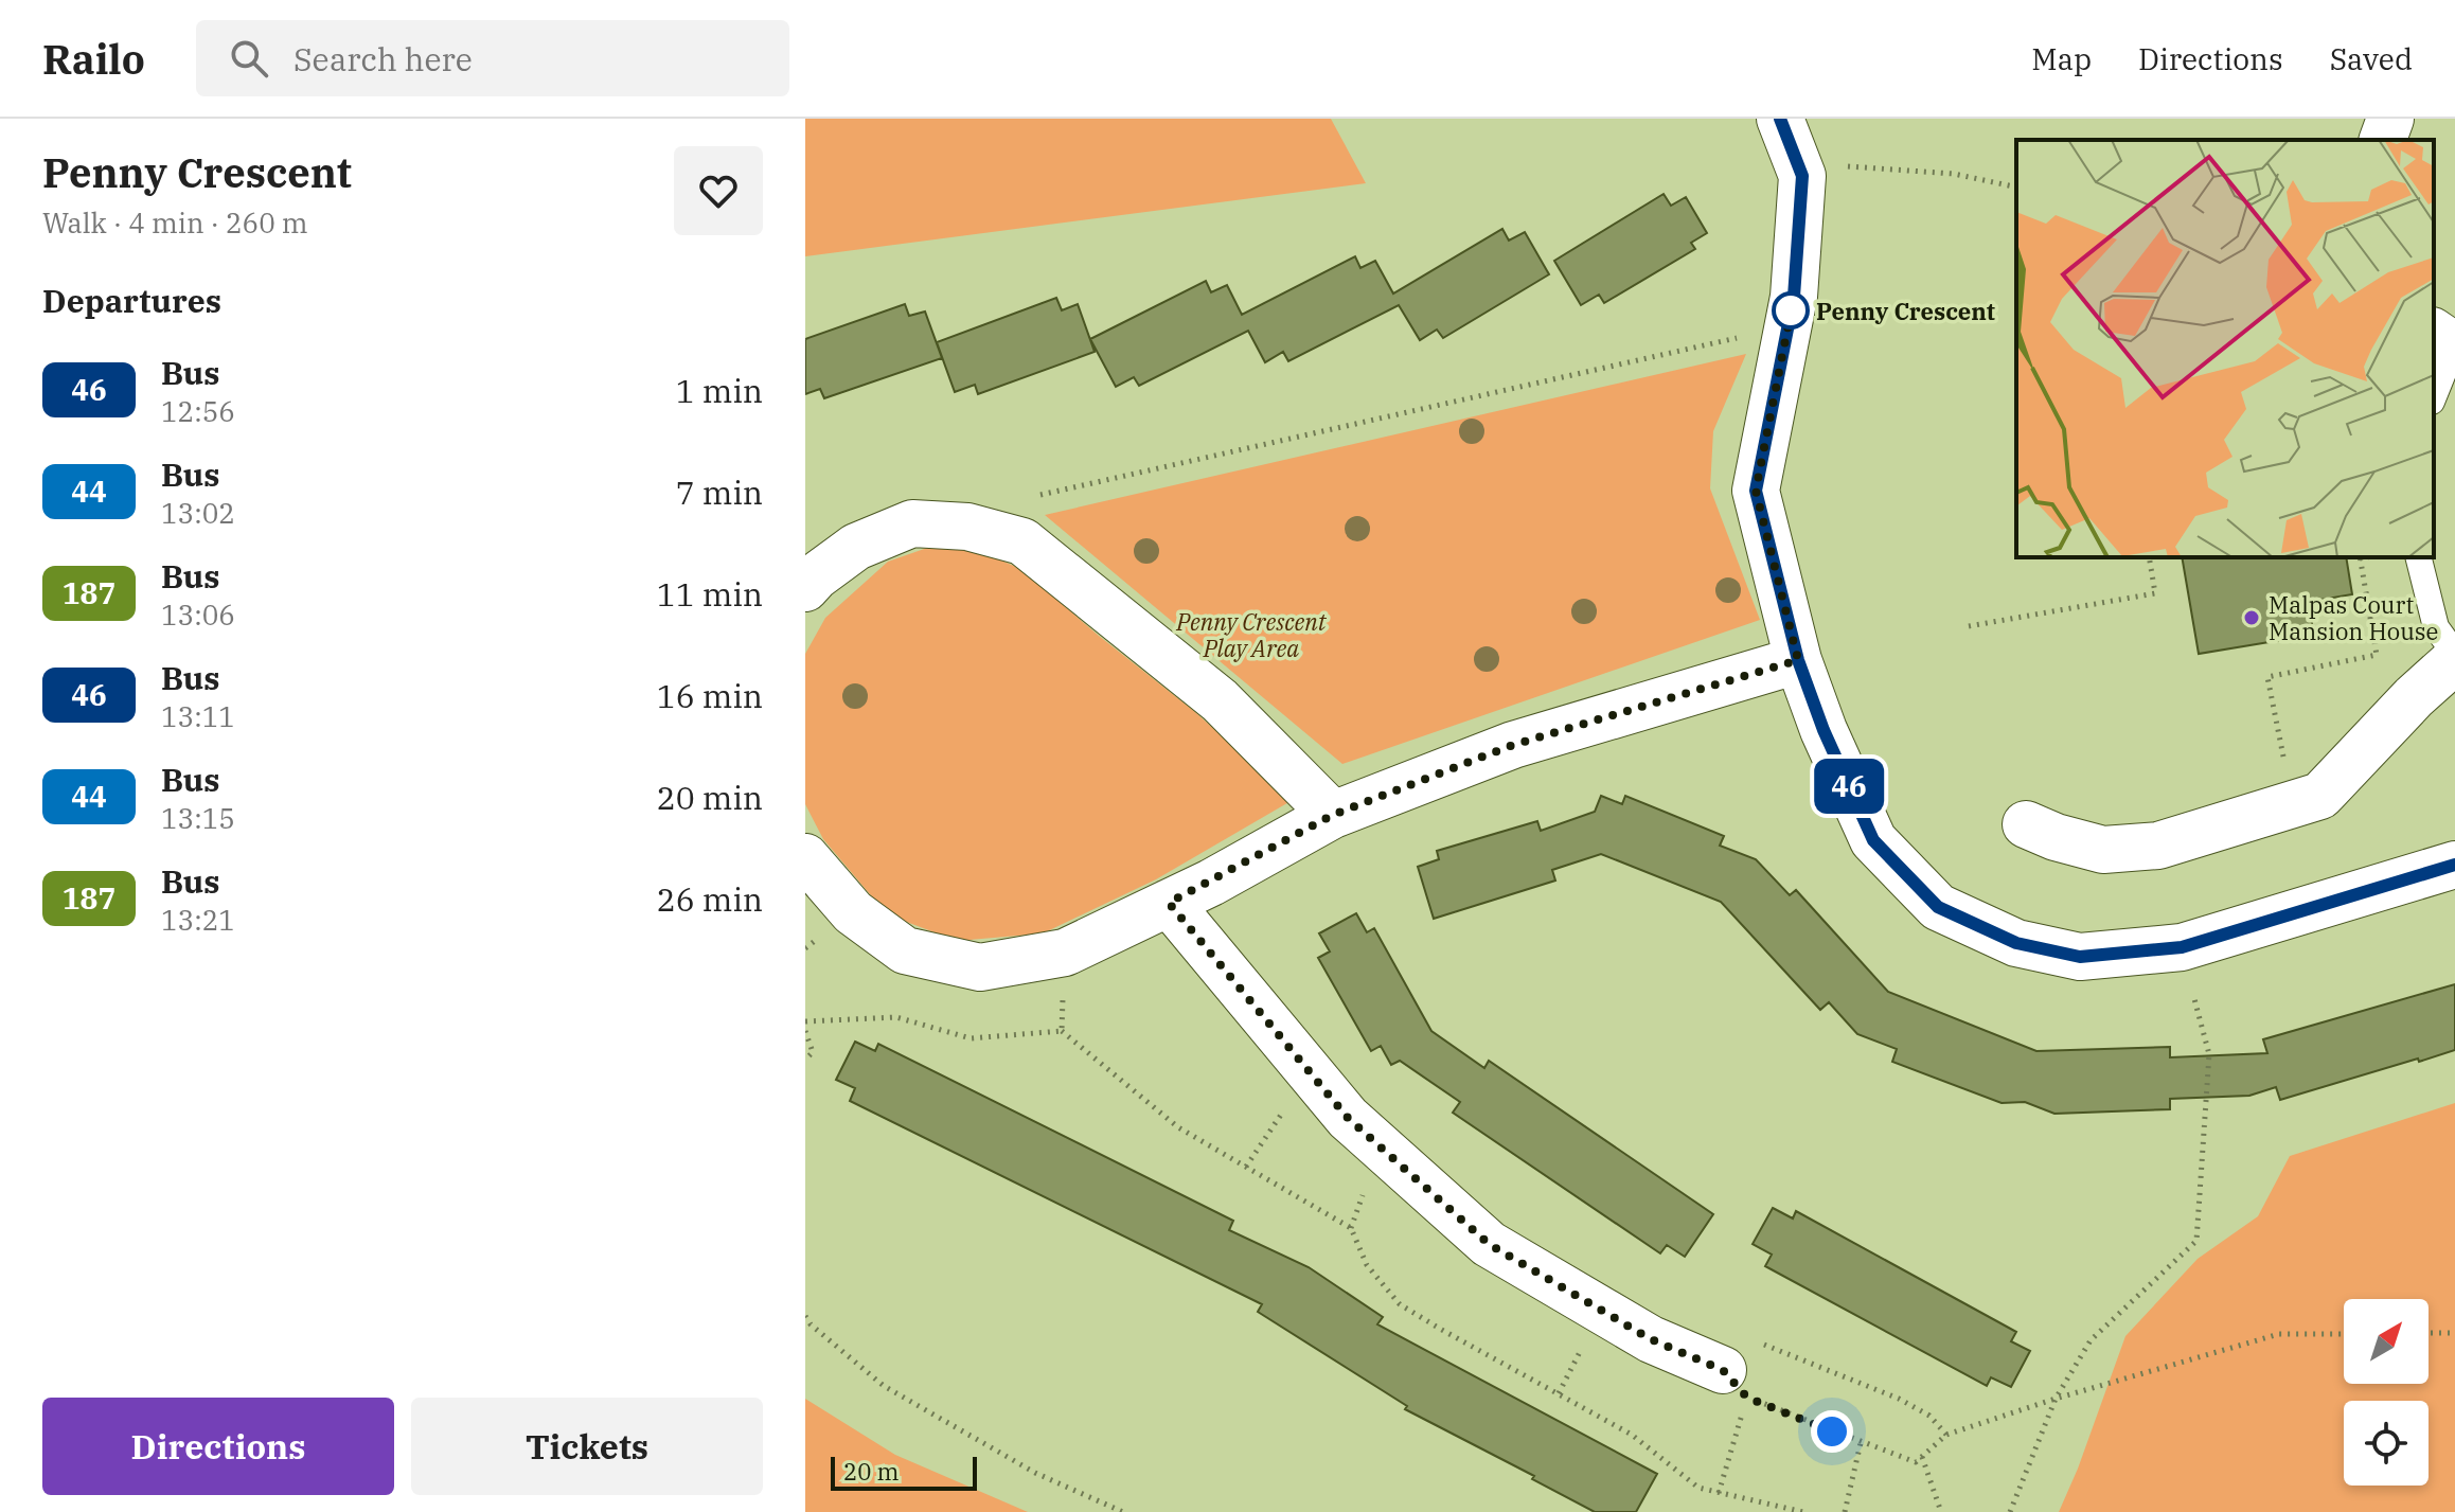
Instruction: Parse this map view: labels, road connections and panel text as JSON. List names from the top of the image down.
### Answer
{
  "parks": ["Penny Crescent Play Area"],
  "places": ["Penny Crescent", "Malpas Court Mansion House"],
  "lines": ["bus line 46"],
  "scale_bar": "20 m",
  "north": "top right",
  "page": {
    "header": "Railo",
    "search": "Search here",
    "nav": ["Map", "Directions", "Saved"],
    "heading": [
      ["Penny Crescent", "Walk · 4 min · 260 m"],
      "Departures"
    ],
    "on_map": "46",
    "list": [
      {
        "mark": "46",
        "name": "Bus",
        "note": "12:56",
        "value": "1 min"
      },
      {
        "mark": "44",
        "name": "Bus",
        "note": "13:02",
        "value": "7 min"
      },
      {
        "mark": "187",
        "name": "Bus",
        "note": "13:06",
        "value": "11 min"
      },
      {
        "mark": "46",
        "name": "Bus",
        "note": "13:11",
        "value": "16 min"
      },
      {
        "mark": "44",
        "name": "Bus",
        "note": "13:15",
        "value": "20 min"
      },
      {
        "mark": "187",
        "name": "Bus",
        "note": "13:21",
        "value": "26 min"
      }
    ],
    "buttons": ["Directions", "Tickets"],
    "scale": "20 m"
  }
}
